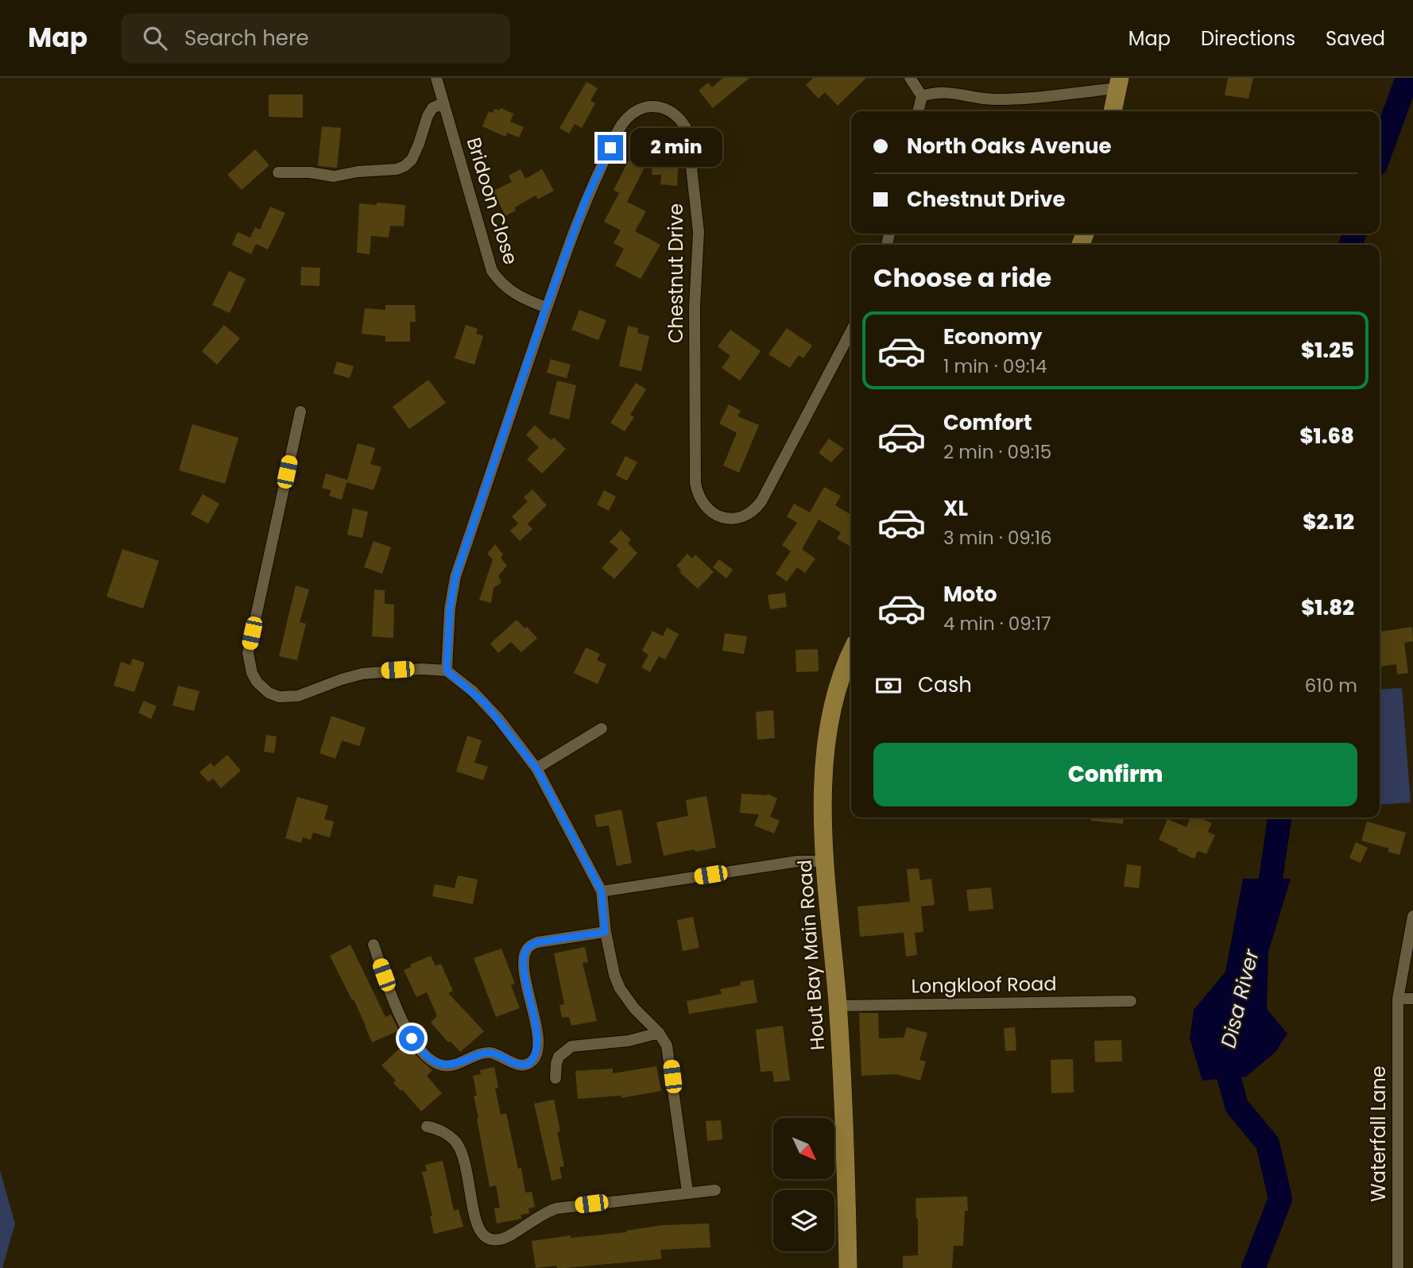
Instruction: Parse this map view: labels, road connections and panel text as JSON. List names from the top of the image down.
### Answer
{
  "streets": {
    "main road": ["Hout Bay Main Road"],
    "street": [
      "Bridoon Close",
      "Chestnut Drive",
      "Longkloof Road",
      "Waterfall Lane"
    ]
  },
  "crossings": [
    ["Bridoon Close", "Chestnut Drive"],
    ["Hout Bay Main Road", "Longkloof Road"]
  ],
  "water": ["Disa River"],
  "north": "bottom right",
  "page": {
    "header": "Map",
    "search": "Search here",
    "nav": ["Map", "Directions", "Saved"],
    "banner": ["North Oaks Avenue", "Chestnut Drive"],
    "bubble": "2 min",
    "heading": "Choose a ride",
    "list": [
      {
        "name": "Economy",
        "note": "1 min · 09:14",
        "value": "$1.25"
      },
      {
        "name": "Comfort",
        "note": "2 min · 09:15",
        "value": "$1.68"
      },
      {
        "name": "XL",
        "note": "3 min · 09:16",
        "value": "$2.12"
      },
      {
        "name": "Moto",
        "note": "4 min · 09:17",
        "value": "$1.82"
      }
    ],
    "pay": ["Cash", "610 m"],
    "buttons": "Confirm"
  }
}
